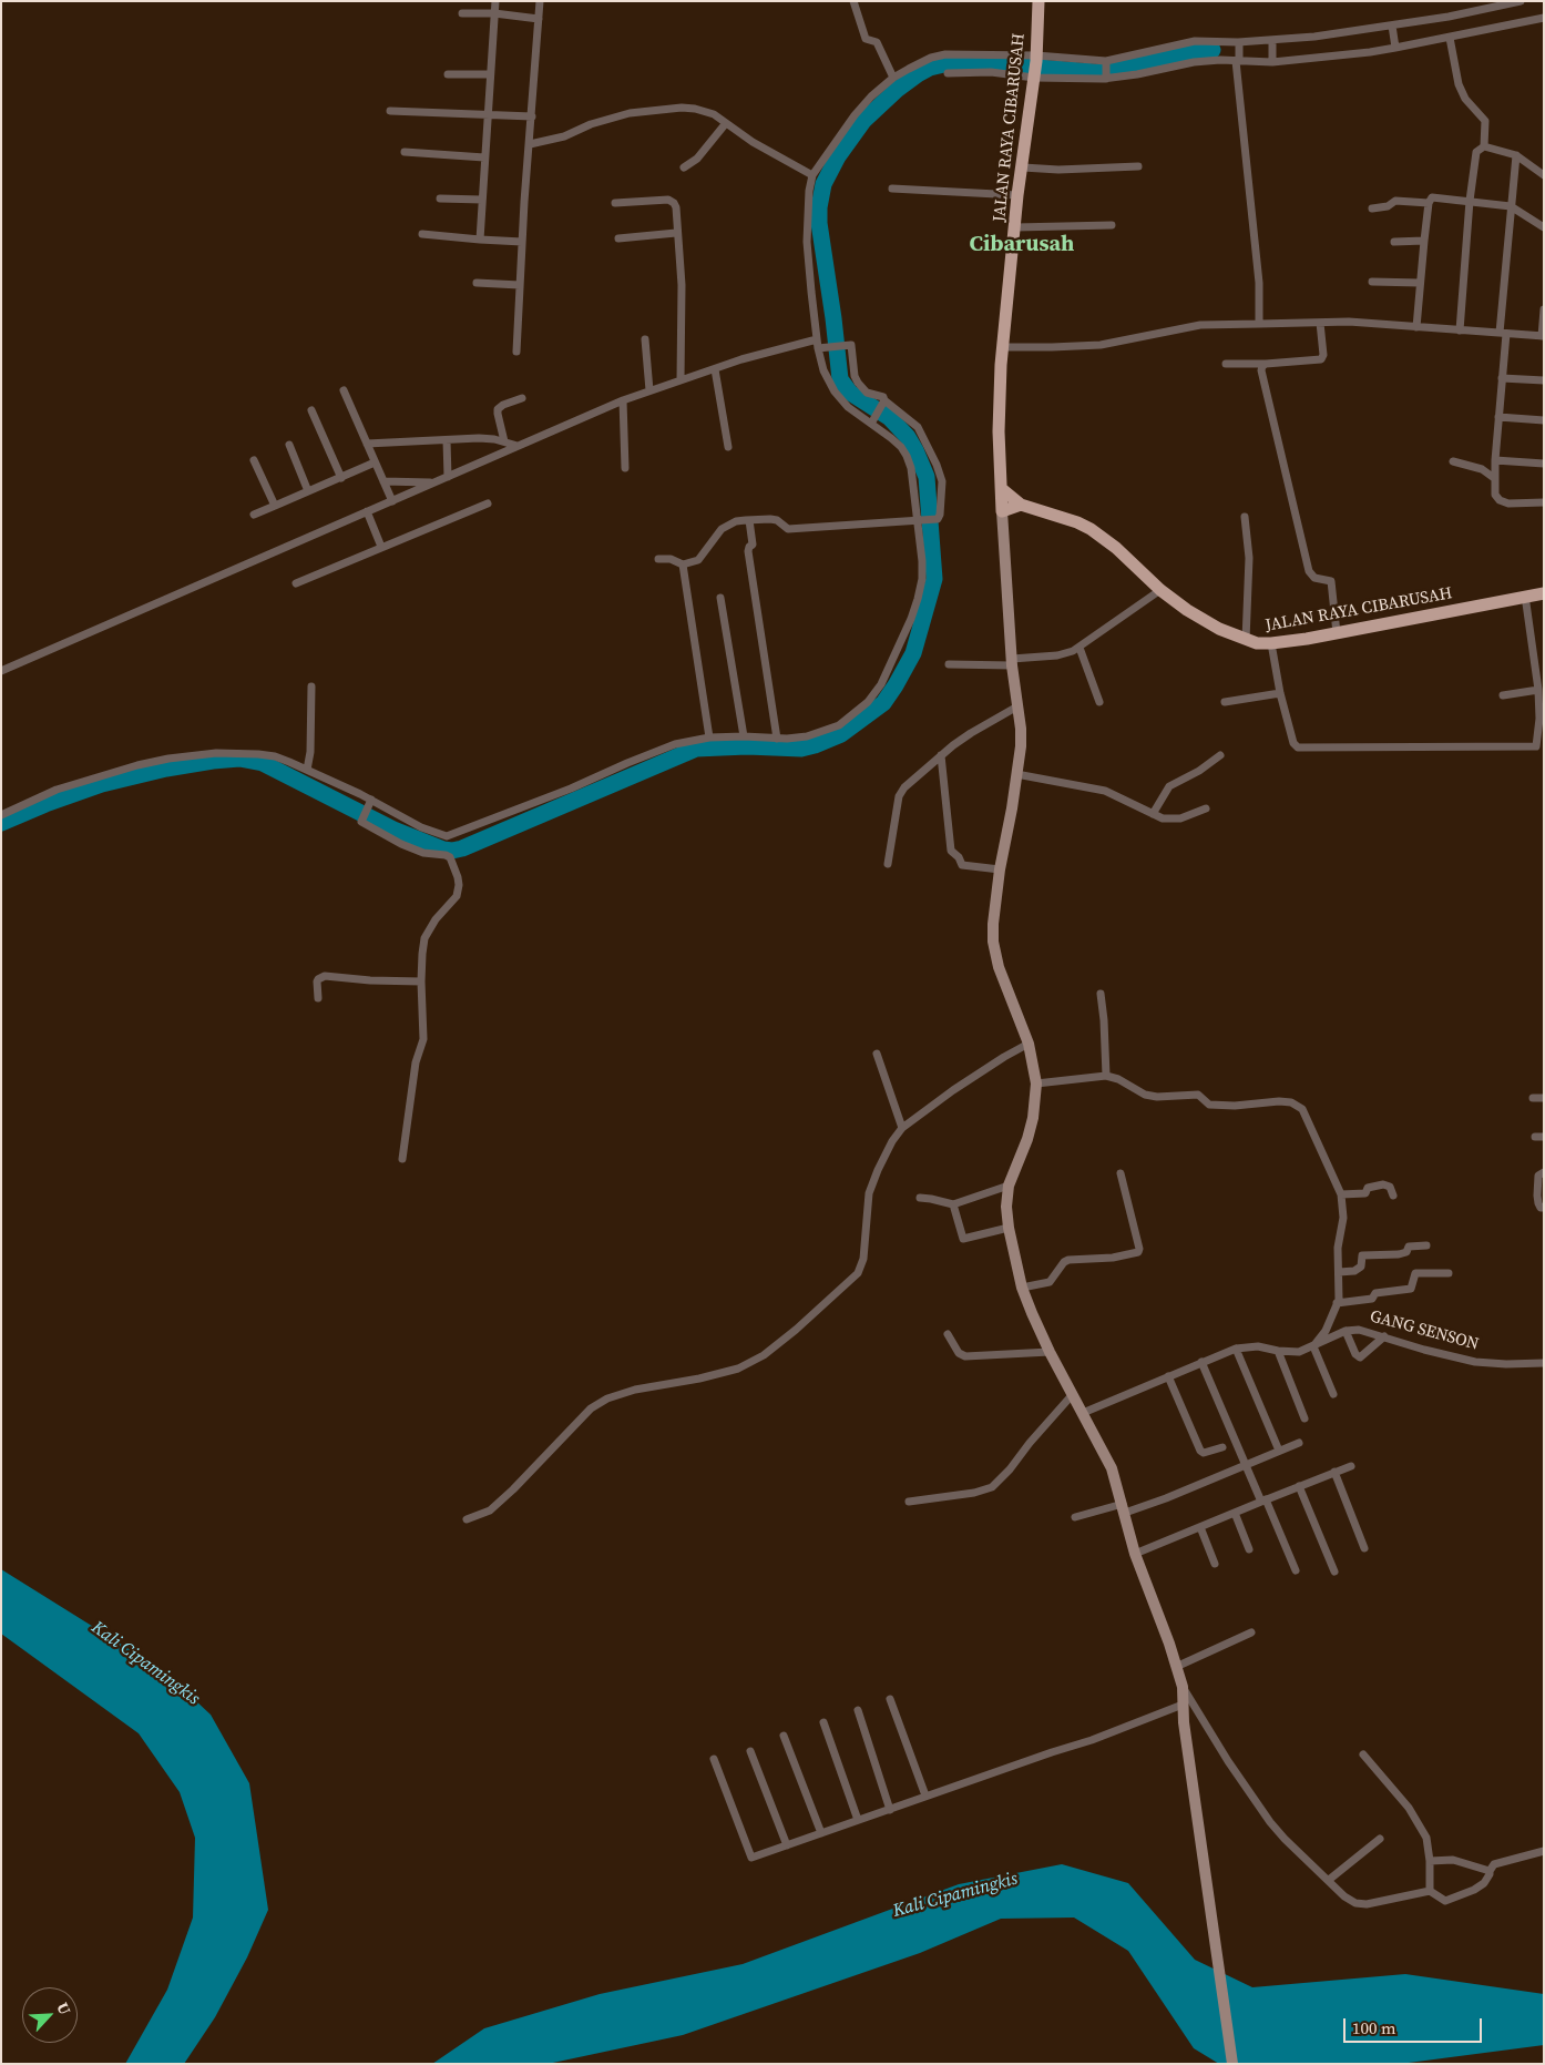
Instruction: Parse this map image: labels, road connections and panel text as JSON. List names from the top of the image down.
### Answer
{
  "streets": {
    "main road": ["JALAN RAYA CIBARUSAH"],
    "street": ["GANG SENSON"]
  },
  "districts": ["Cibarusah"],
  "water": ["Kali Cipamingkis"],
  "scale_bar": "100 m",
  "north": "top right"
}
